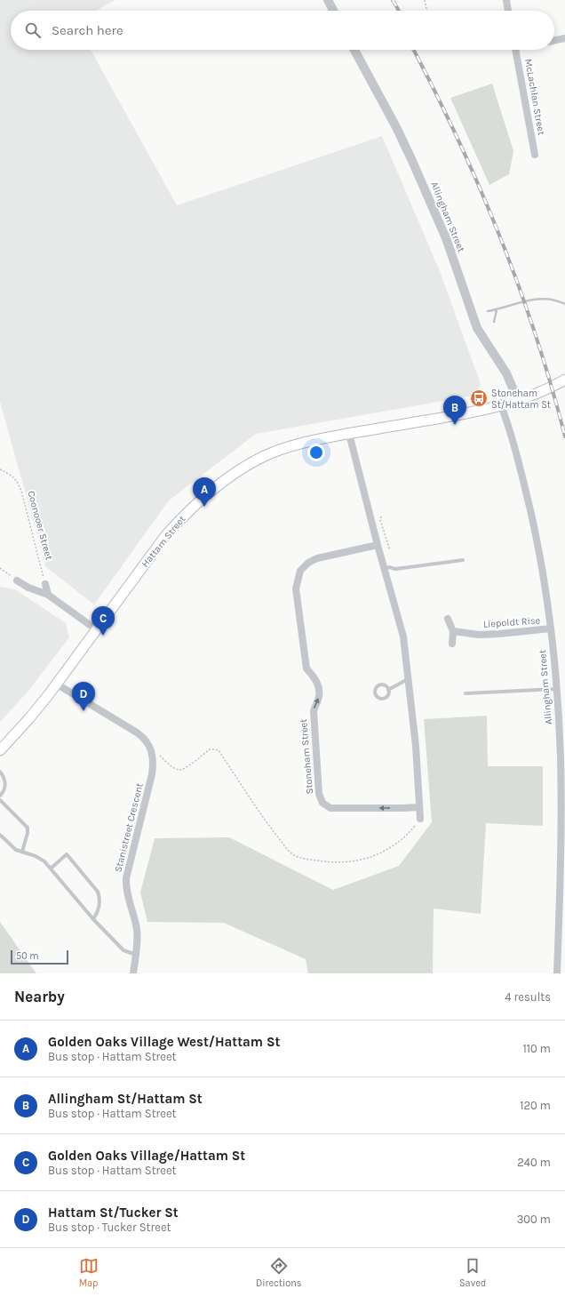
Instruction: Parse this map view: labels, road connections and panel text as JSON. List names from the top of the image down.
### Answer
{
  "streets": {
    "main road": ["Hattam Street"],
    "street": [
      "McLachlan Street",
      "Allingham Street",
      "Liepoldt Rise",
      "Stoneham Street",
      "Stanistreet Crescent"
    ],
    "path": ["Coonooer Street"]
  },
  "crossings": [
    ["Allingham Street", "Hattam Street"],
    ["Allingham Street", "Liepoldt Rise"]
  ],
  "places": {
    "bus stop": ["Stoneham St/Hattam St"]
  },
  "scale_bar": "50 m",
  "page": {
    "search": "Search here",
    "pins": [
      "B",
      "A",
      "C",
      "D"
    ],
    "scale": "50 m",
    "heading": ["Nearby", "4 results"],
    "list": [
      {
        "mark": "A",
        "name": "Golden Oaks Village West/Hattam St",
        "note": "Bus stop · Hattam Street",
        "value": "110 m"
      },
      {
        "mark": "B",
        "name": "Allingham St/Hattam St",
        "note": "Bus stop · Hattam Street",
        "value": "120 m"
      },
      {
        "mark": "C",
        "name": "Golden Oaks Village/Hattam St",
        "note": "Bus stop · Hattam Street",
        "value": "240 m"
      },
      {
        "mark": "D",
        "name": "Hattam St/Tucker St",
        "note": "Bus stop · Tucker Street",
        "value": "300 m"
      }
    ],
    "nav": ["Map", "Directions", "Saved"]
  }
}
